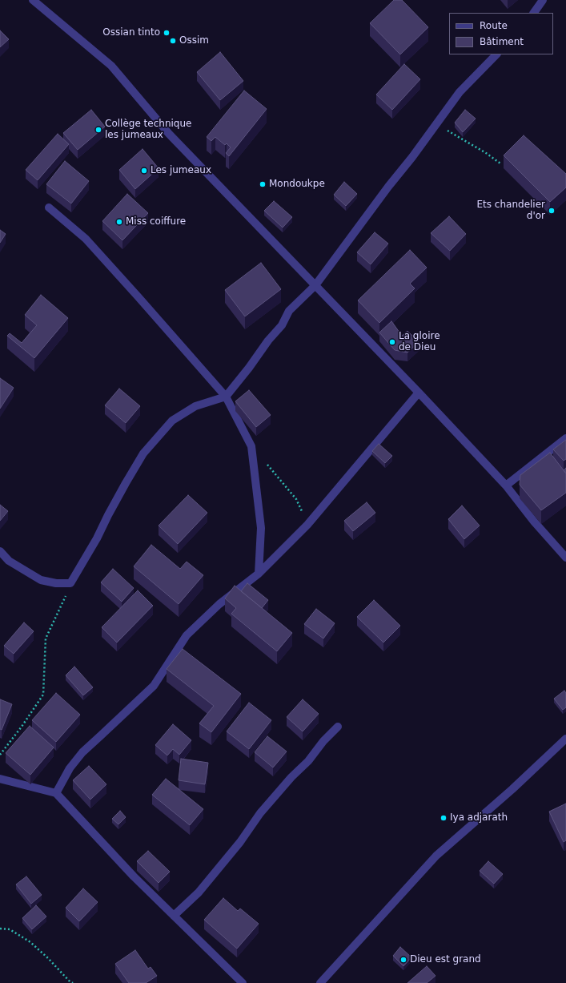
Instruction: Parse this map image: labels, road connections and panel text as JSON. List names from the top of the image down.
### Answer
{
  "places": [
    "Ossian tinto",
    "Ossim",
    "Collège technique les jumeaux",
    "Les jumeaux",
    "Mondoukpe",
    "Ets chandelier d'or",
    "Miss coiffure",
    "La gloire de Dieu",
    "Iya adjarath",
    "Dieu est grand"
  ],
  "legend": ["Route", "Bâtiment"]
}
